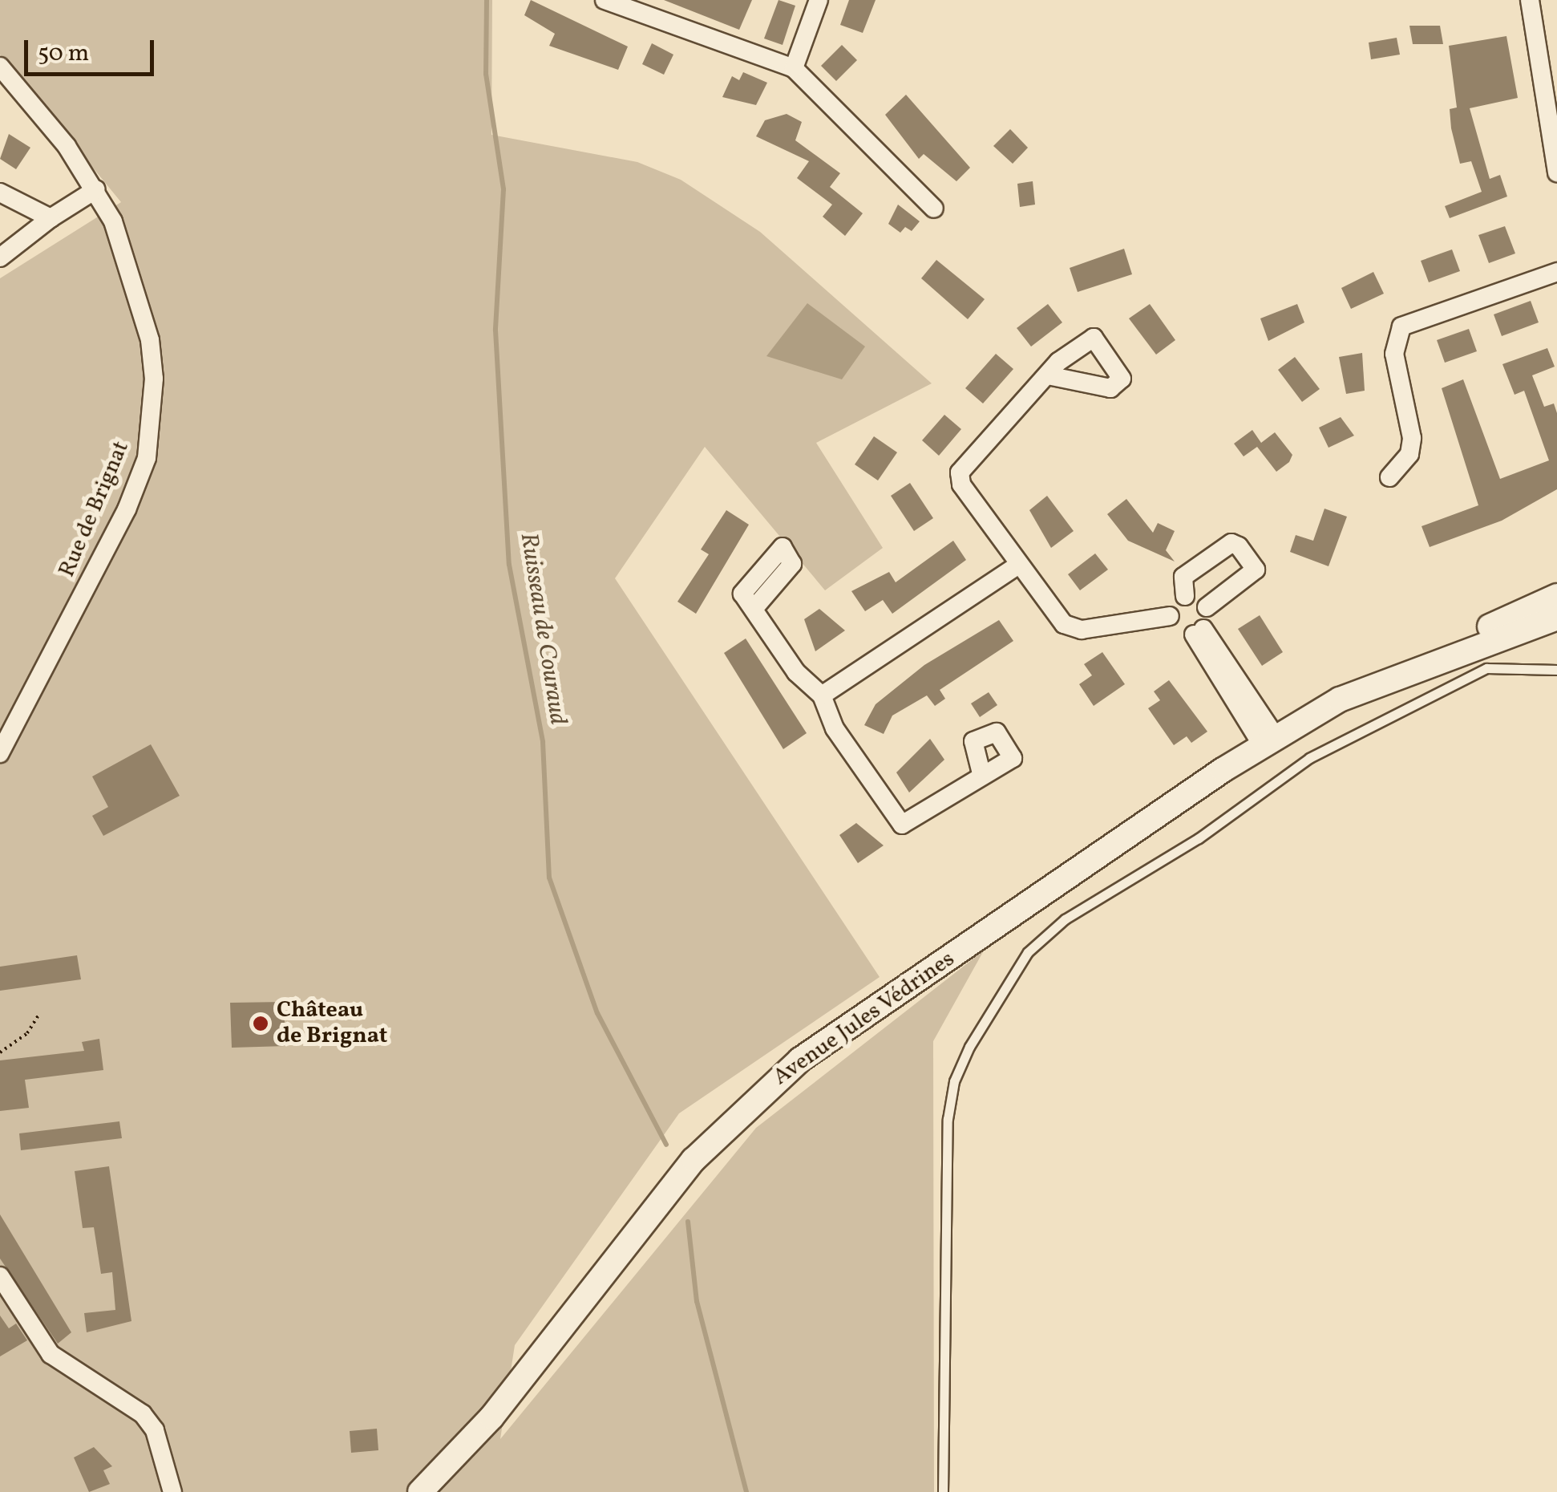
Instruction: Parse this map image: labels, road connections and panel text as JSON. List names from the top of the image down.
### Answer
{
  "streets": {
    "main road": ["Avenue Jules Védrines"],
    "street": ["Rue de Brignat"]
  },
  "water": ["Ruisseau de Couraud"],
  "places": ["Château de Brignat"],
  "scale_bar": "50 m"
}
